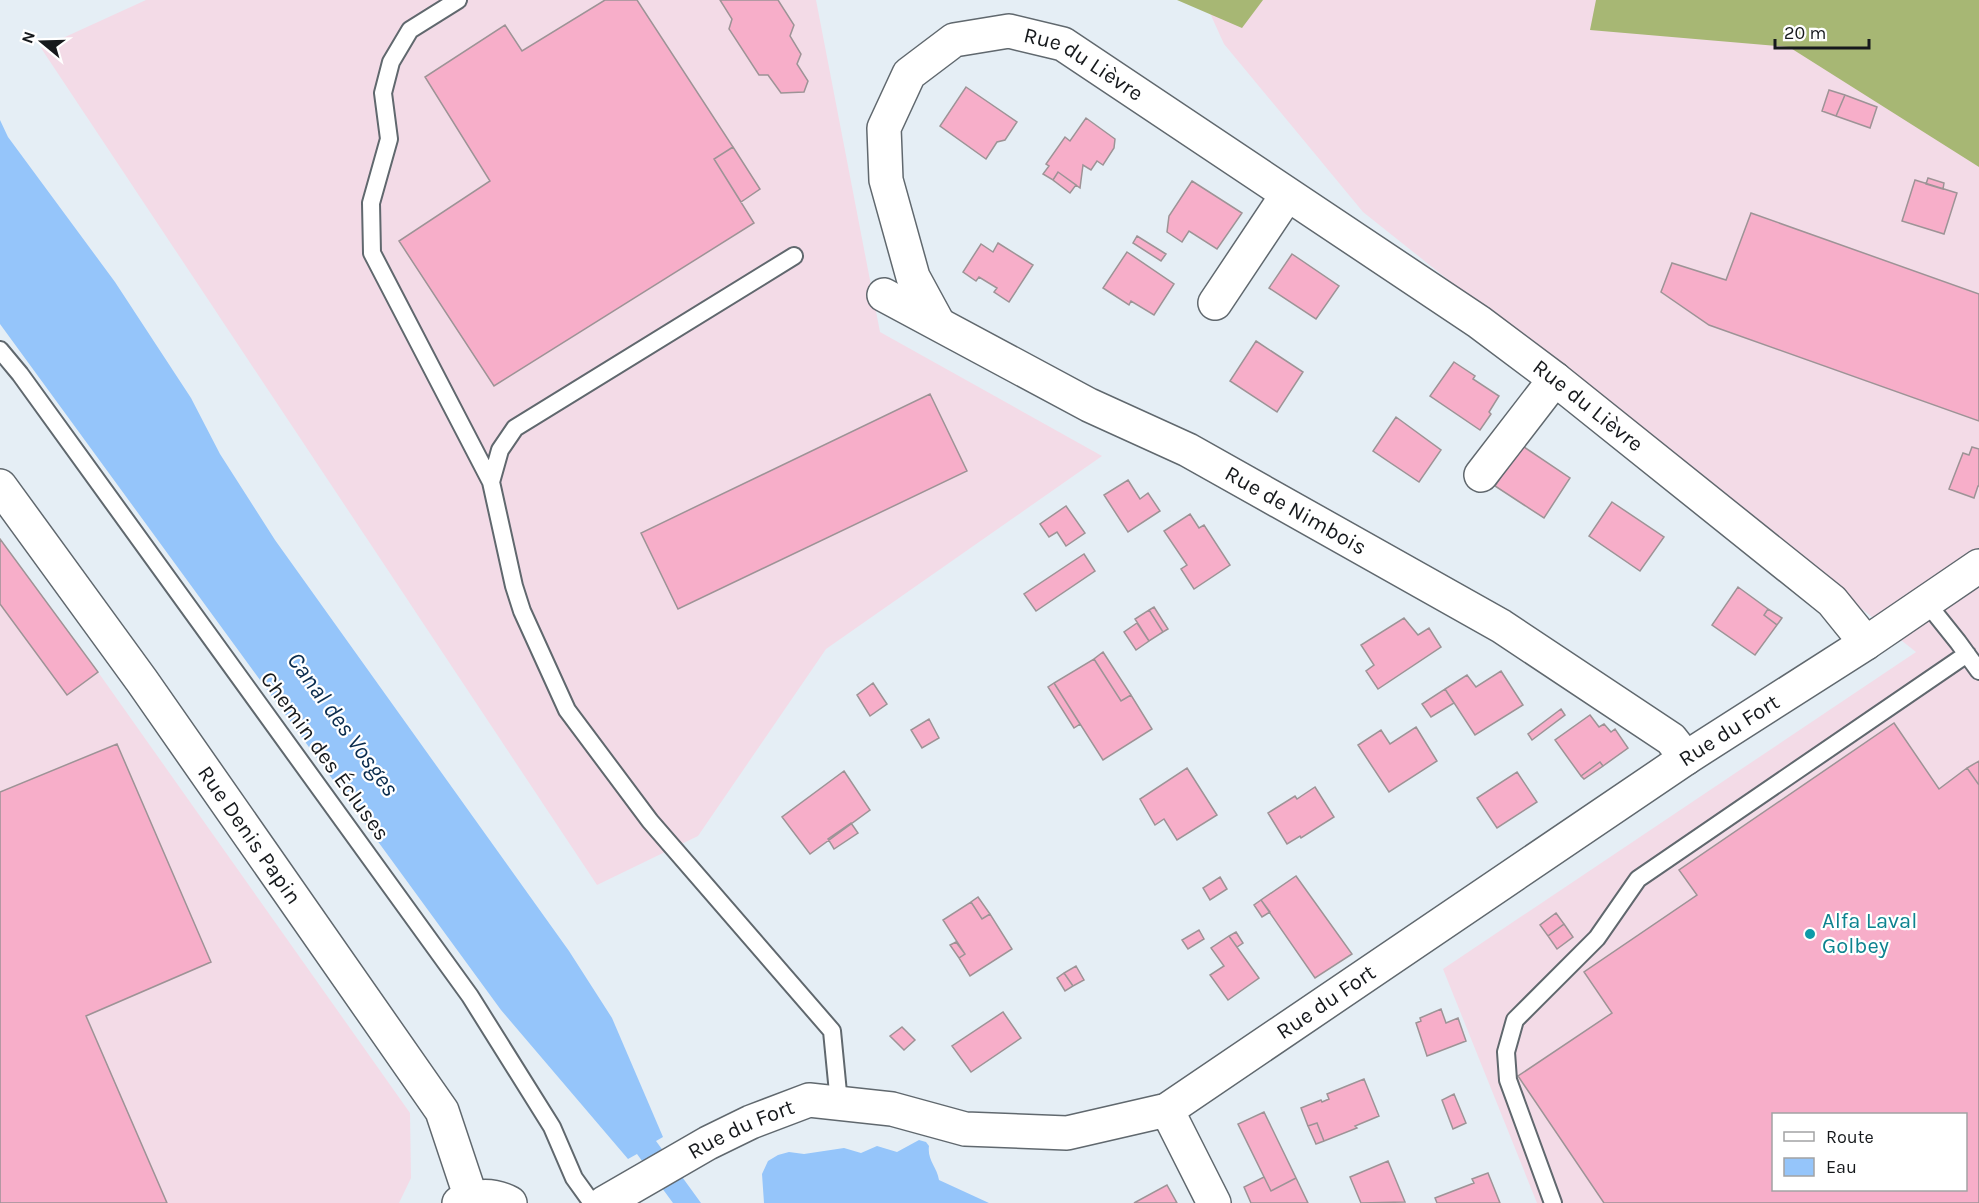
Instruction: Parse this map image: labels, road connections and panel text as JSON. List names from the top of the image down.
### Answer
{
  "streets": {
    "street": [
      "Rue du Lièvre",
      "Rue de Nimbois",
      "Rue du Fort",
      "Rue Denis Papin"
    ],
    "lane": ["Chemin des Écluses"]
  },
  "crossings": [
    ["Rue du Lièvre", "Rue de Nimbois"],
    ["Rue du Lièvre", "Rue du Fort"],
    ["Rue de Nimbois", "Rue du Fort"],
    ["Rue du Fort", "Chemin des Écluses"]
  ],
  "water": ["Canal des Vosges"],
  "places": ["Alfa Laval Golbey"],
  "legend": ["Route", "Eau"],
  "scale_bar": "20 m",
  "north": "left"
}
